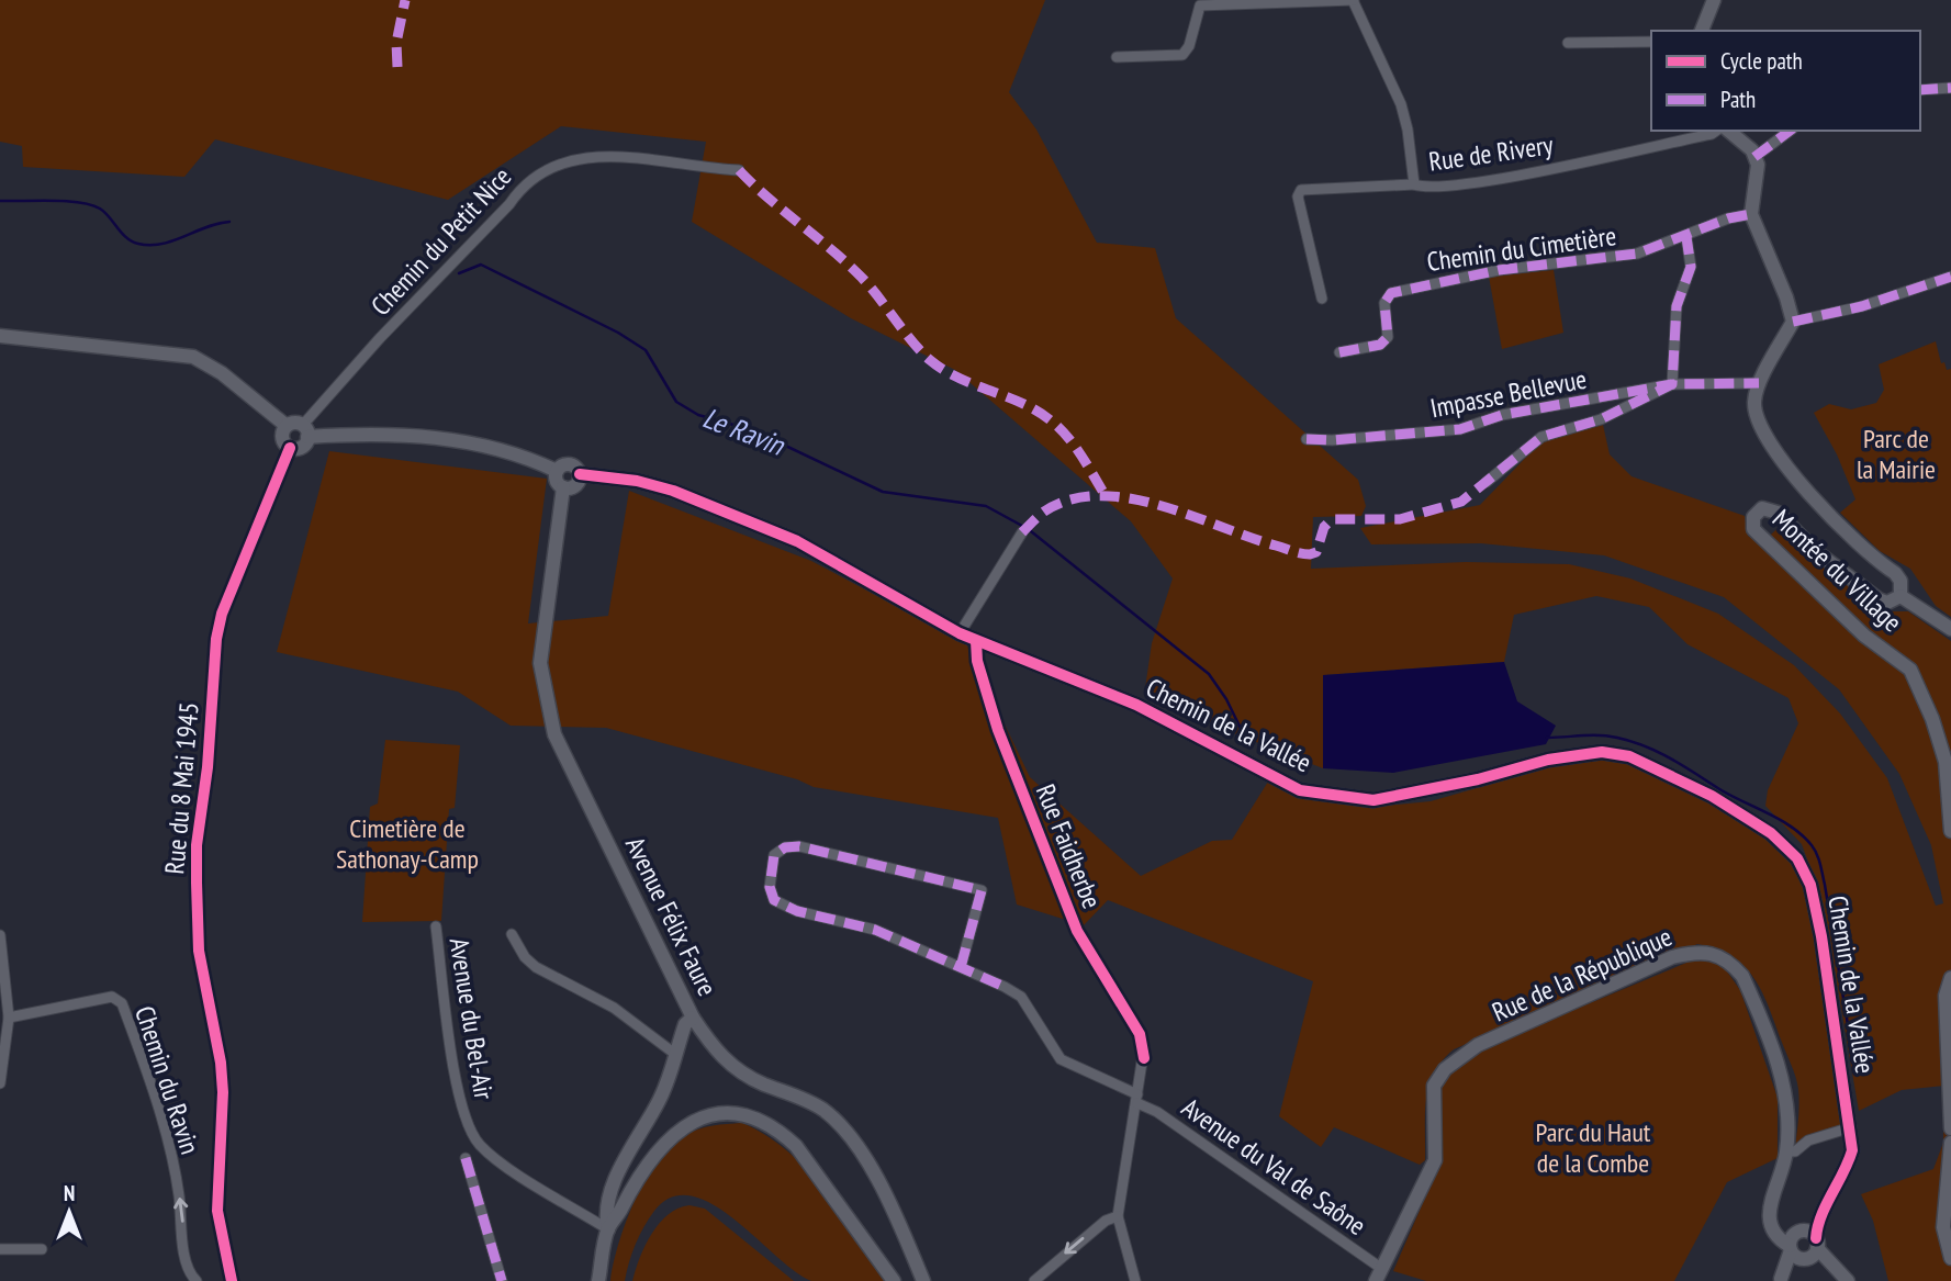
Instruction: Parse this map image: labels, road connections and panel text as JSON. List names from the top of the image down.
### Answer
{
  "streets": {
    "street": [
      "Rue de Rivery",
      "Chemin du Petit Nice",
      "Chemin du Cimetière",
      "Impasse Bellevue",
      "Montée du Village",
      "Chemin de la Vallée",
      "Rue du 8 Mai 1945",
      "Rue Faidherbe",
      "Avenue Félix Faure",
      "Rue de la République",
      "Avenue du Bel-Air",
      "Chemin du Ravin",
      "Avenue du Val de Saône"
    ]
  },
  "crossings": [
    ["Chemin de la Vallée", "Rue Faidherbe"],
    ["Chemin de la Vallée", "Avenue Félix Faure"],
    ["Rue Faidherbe", "Avenue du Val de Saône"],
    ["Rue de la République", "Avenue du Val de Saône"]
  ],
  "water": ["Le Ravin"],
  "parks": ["Parc de la Mairie", "Cimetière de Sathonay-Camp", "Parc du Haut de la Combe"],
  "legend": ["Cycle path", "Path"],
  "north": "top"
}
